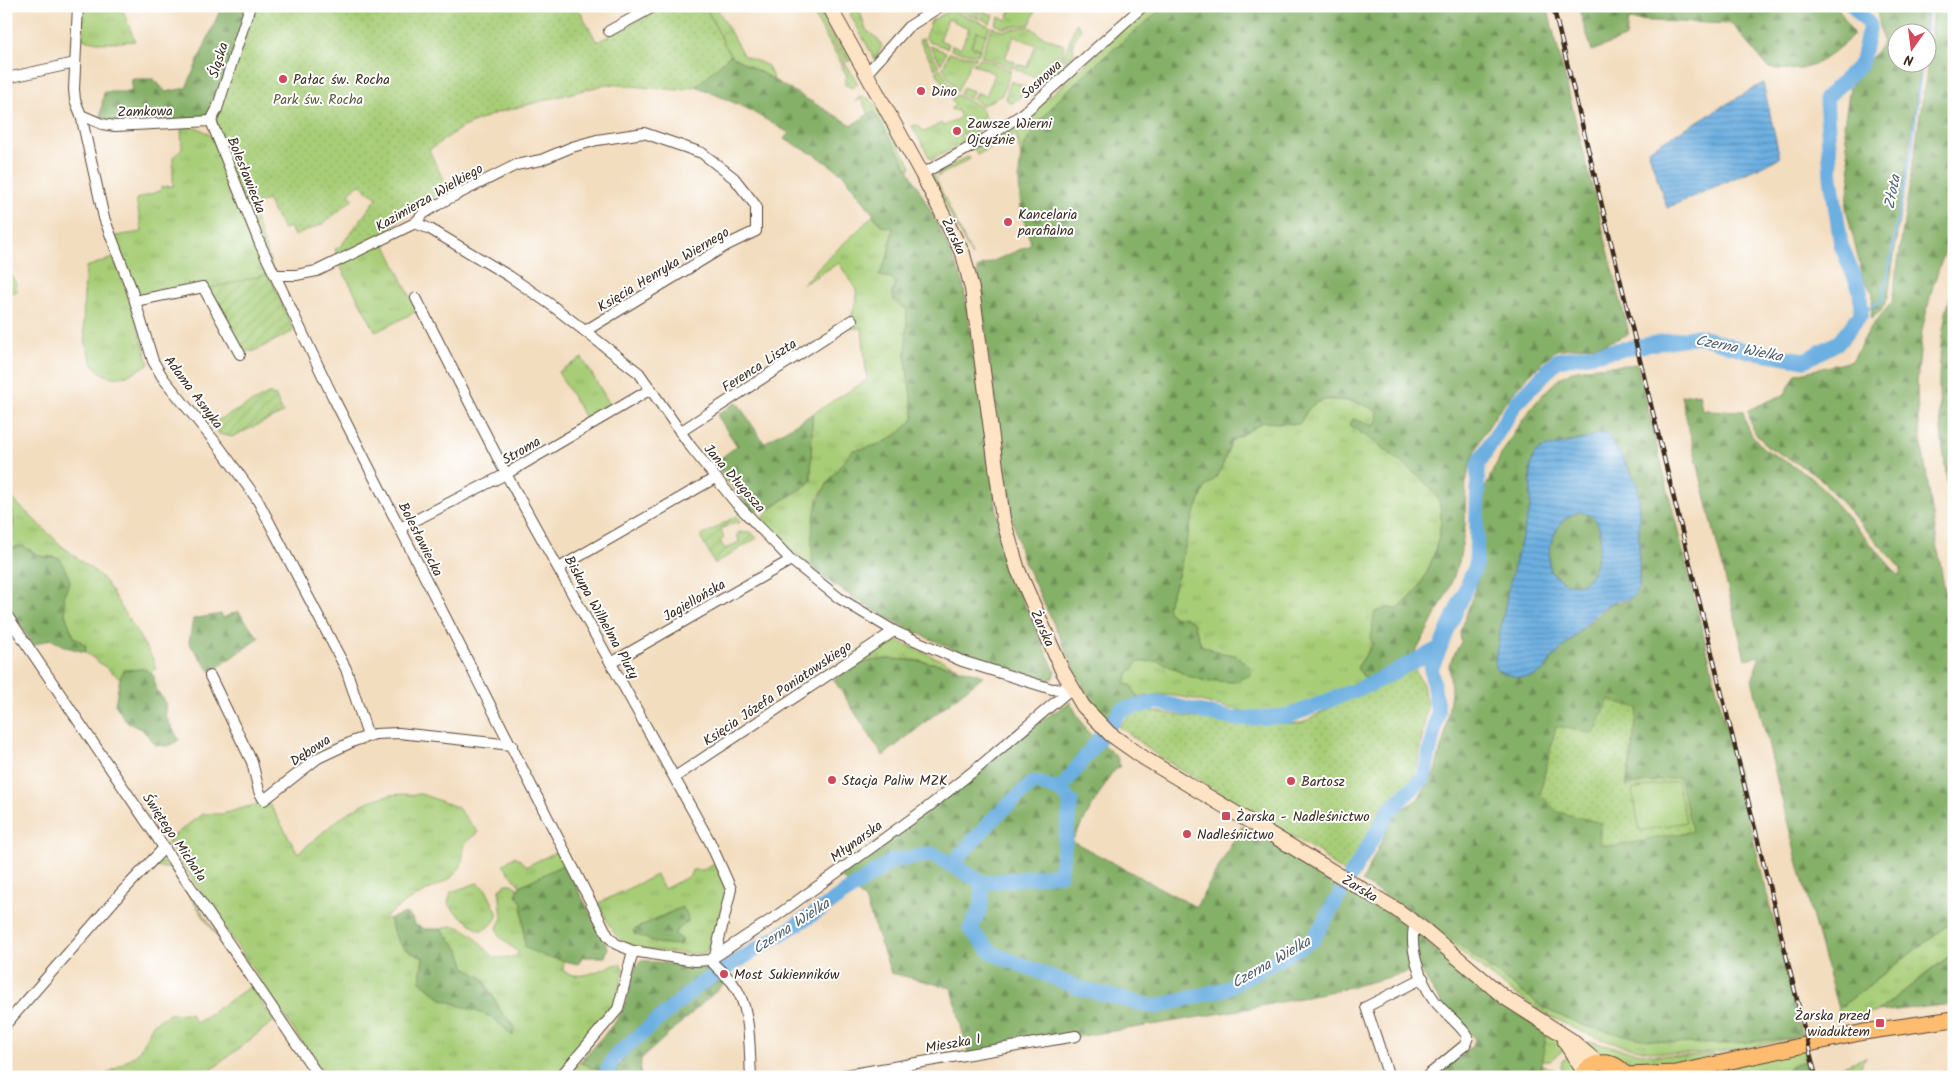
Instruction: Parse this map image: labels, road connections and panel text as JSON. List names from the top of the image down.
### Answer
{
  "streets": {
    "street": [
      "Śląska",
      "Sosnowa",
      "Zamkowa",
      "Bolesławiecka",
      "Kazimierza Wielkiego",
      "Żarska",
      "Księcia Henryka Wiernego",
      "Ferenca Liszta",
      "Adama Asnyka",
      "Stroma",
      "Jana Długosza",
      "Jagiellońska",
      "Biskupa Wilhelma Pluty",
      "Księcia Józefa Poniatowskiego",
      "Dębowa",
      "Świętego Michała",
      "Młynarska",
      "Mieszka I"
    ]
  },
  "crossings": [
    ["Śląska", "Zamkowa"],
    ["Śląska", "Bolesławiecka"],
    ["Sosnowa", "Żarska"],
    ["Zamkowa", "Bolesławiecka"],
    ["Zamkowa", "Adama Asnyka"],
    ["Bolesławiecka", "Kazimierza Wielkiego"],
    ["Bolesławiecka", "Stroma"],
    ["Bolesławiecka", "Dębowa"],
    ["Kazimierza Wielkiego", "Księcia Henryka Wiernego"],
    ["Kazimierza Wielkiego", "Jana Długosza"],
    ["Żarska", "Jana Długosza"],
    ["Żarska", "Młynarska"],
    ["Księcia Henryka Wiernego", "Jana Długosza"],
    ["Ferenca Liszta", "Jana Długosza"],
    ["Adama Asnyka", "Dębowa"],
    ["Stroma", "Jana Długosza"],
    ["Stroma", "Biskupa Wilhelma Pluty"],
    ["Jana Długosza", "Jagiellońska"],
    ["Jana Długosza", "Księcia Józefa Poniatowskiego"],
    ["Jana Długosza", "Młynarska"],
    ["Jagiellońska", "Biskupa Wilhelma Pluty"],
    ["Biskupa Wilhelma Pluty", "Księcia Józefa Poniatowskiego"],
    ["Biskupa Wilhelma Pluty", "Młynarska"]
  ],
  "water": ["Złota", "Czerna Wielka"],
  "parks": ["Park św. Rocha"],
  "places": {
    "other": [
      "Pałac św. Rocha",
      "Dino",
      "Zawsze Wierni Ojcyźnie",
      "Kancelaria parafialna",
      "Stacja Paliw MZK",
      "Bartosz",
      "Nadleśnictwo",
      "Most Sukienników"
    ],
    "transit": ["Żarska - Nadleśnictwo", "Żarska przed wiaduktem"]
  },
  "north": "bottom"
}
